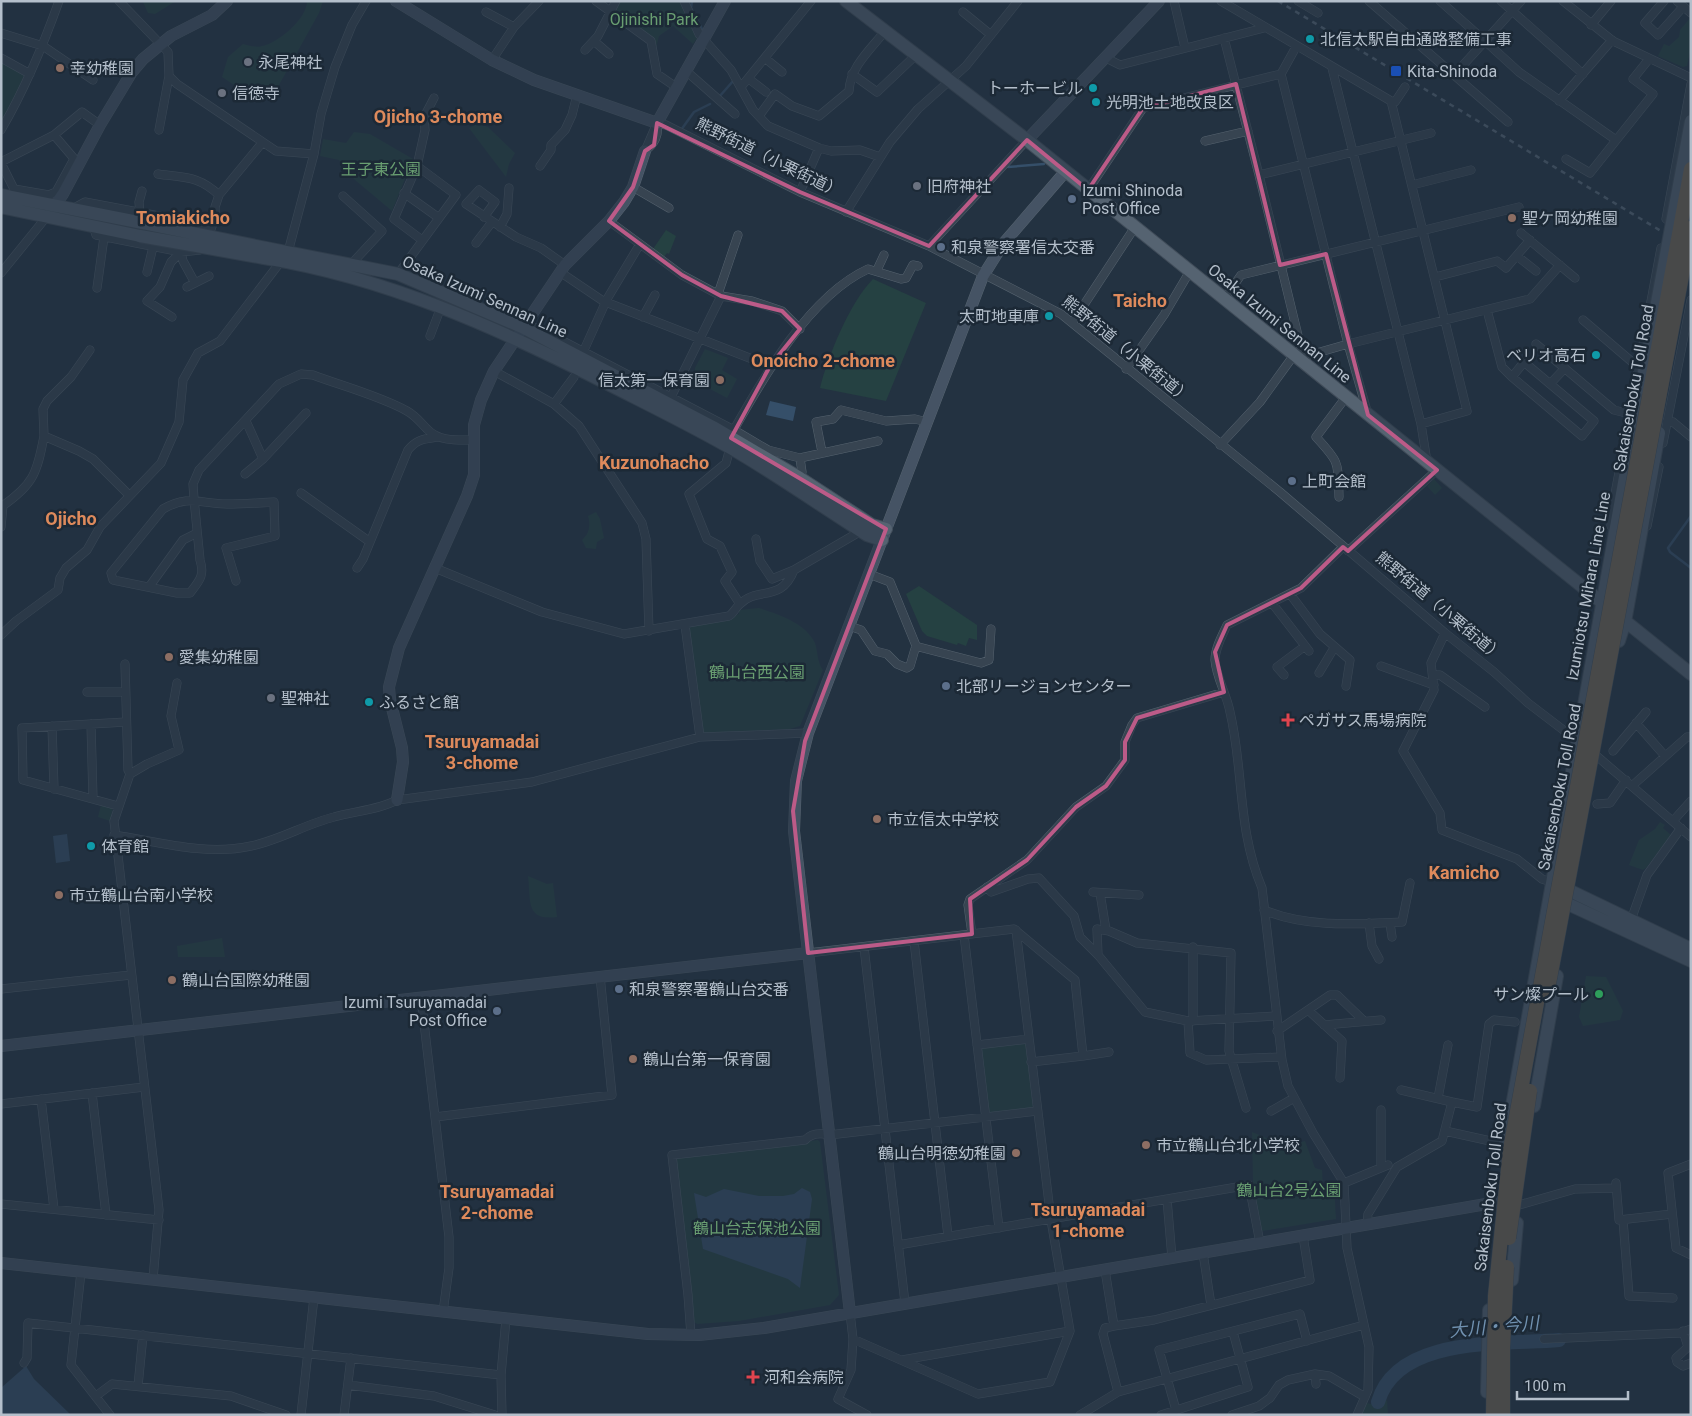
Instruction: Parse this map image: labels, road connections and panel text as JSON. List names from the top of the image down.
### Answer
{
  "streets": {
    "highway": ["Sakaisenboku Toll Road"],
    "main road": ["Osaka Izumi Sennan Line", "Izumiotsu Mihara Line Line"],
    "street": ["熊野街道（小栗街道）"]
  },
  "crossings": [
    ["熊野街道（小栗街道）", "Izumiotsu Mihara Line Line"],
    ["Osaka Izumi Sennan Line", "Izumiotsu Mihara Line Line"],
    ["Sakaisenboku Toll Road", "Izumiotsu Mihara Line Line"]
  ],
  "districts": [
    "Ojicho 3-chome",
    "Tomiakicho",
    "Taicho",
    "Onoicho 2-chome",
    "Kuzunohacho",
    "Ojicho",
    "Tsuruyamadai 3-chome",
    "Kamicho",
    "Tsuruyamadai 2-chome",
    "Tsuruyamadai 1-chome"
  ],
  "water": ["大川・今川"],
  "parks": [
    "Ojinishi Park",
    "王子東公園",
    "鶴山台西公園",
    "鶴山台2号公園",
    "鶴山台志保池公園"
  ],
  "places": {
    "other": [
      "北信太駅自由通路整備工事",
      "永尾神社",
      "幸幼稚園",
      "トーホービル",
      "信徳寺",
      "光明池土地改良区",
      "旧府神社",
      "Izumi Shinoda Post Office",
      "聖ケ岡幼稚園",
      "和泉警察署信太交番",
      "太町地車庫",
      "ベリオ高石",
      "信太第一保育園",
      "上町会館",
      "愛集幼稚園",
      "北部リージョンセンター",
      "聖神社",
      "ふるさと館",
      "市立信太中学校",
      "体育館",
      "市立鶴山台南小学校",
      "鶴山台国際幼稚園",
      "和泉警察署鶴山台交番",
      "サン燦プール",
      "Izumi Tsuruyamadai Post Office",
      "鶴山台第一保育園",
      "市立鶴山台北小学校",
      "鶴山台明徳幼稚園"
    ],
    "transit": ["Kita-Shinoda"],
    "health": ["ペガサス馬場病院", "河和会病院"]
  },
  "scale_bar": "100 m"
}
